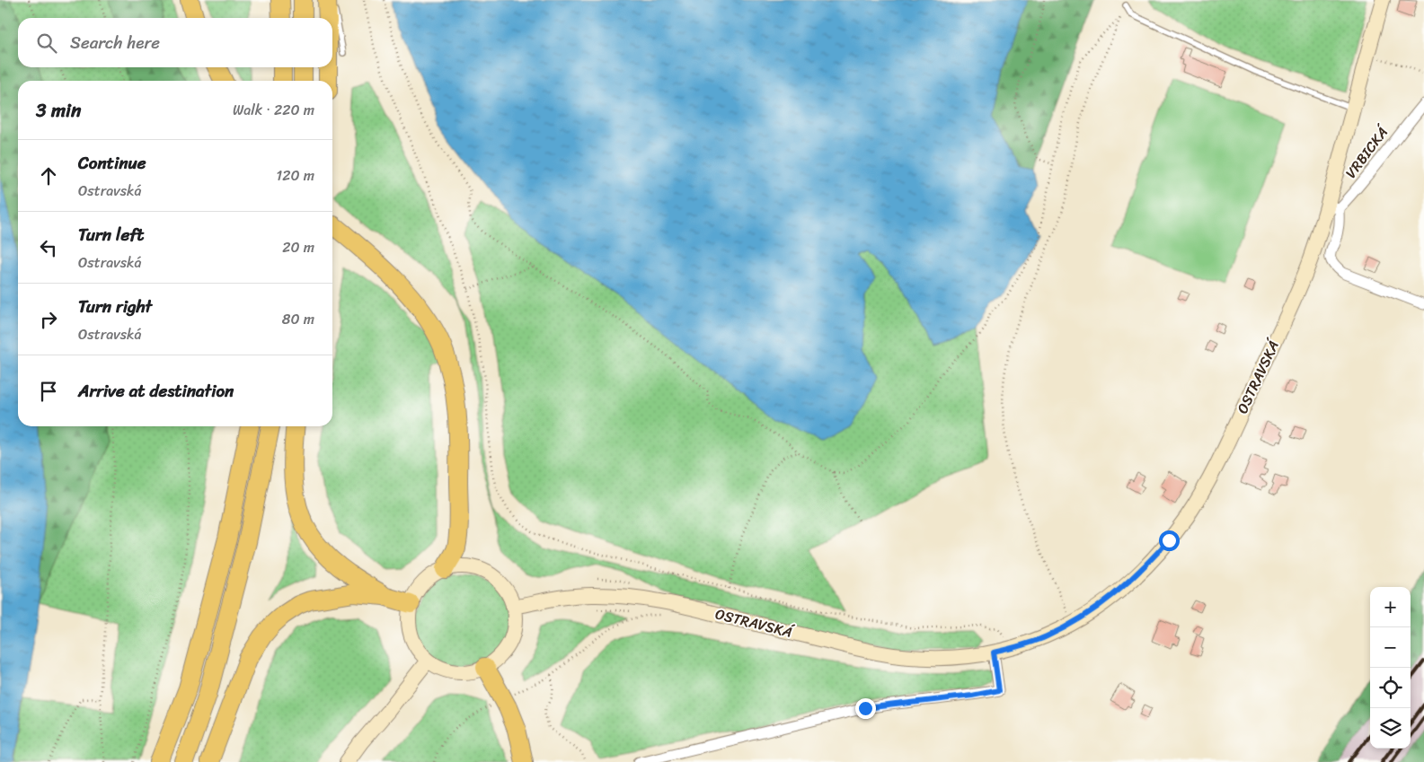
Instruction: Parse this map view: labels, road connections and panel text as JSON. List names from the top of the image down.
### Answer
{
  "streets": {
    "main road": ["OSTRAVSKÁ"],
    "street": ["VRBICKÁ"]
  },
  "crossings": [
    ["VRBICKÁ", "OSTRAVSKÁ"]
  ],
  "page": {
    "search": "Search here",
    "heading": ["3 min", "Walk · 220 m"],
    "list": [
      ["Continue", "Ostravská", "120 m"],
      ["Turn left", "Ostravská", "20 m"],
      ["Turn right", "Ostravská", "80 m"],
      "Arrive at destination"
    ],
    "map_buttons": ["+", "−"]
  }
}
